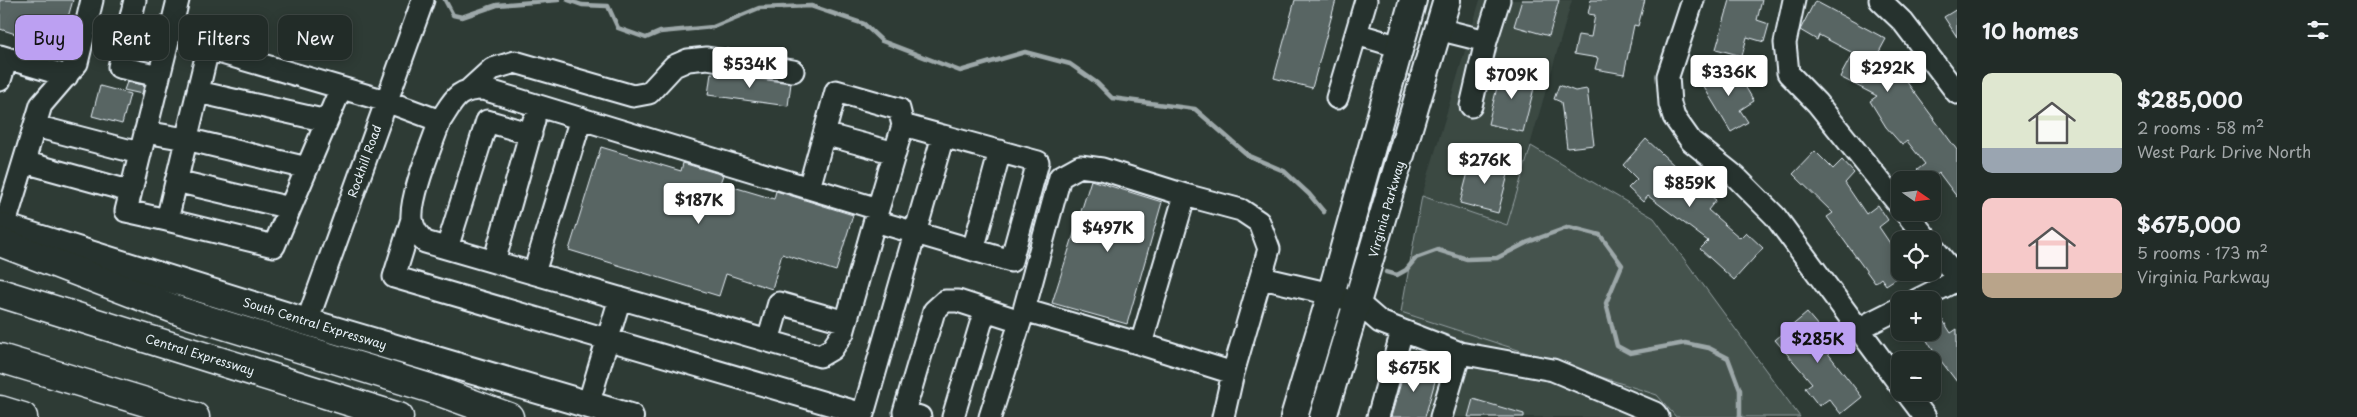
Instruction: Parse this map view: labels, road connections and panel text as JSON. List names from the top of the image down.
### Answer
{
  "streets": {
    "highway": ["Central Expressway"],
    "main road": ["Virginia Parkway", "South Central Expressway"],
    "street": ["Rockhill Road"]
  },
  "crossings": [
    ["Rockhill Road", "South Central Expressway"]
  ],
  "north": "right",
  "page": {
    "heading": "10 homes",
    "chip": [
      "Buy",
      "Rent",
      "Filters",
      "New"
    ],
    "price": [
      "$534K",
      "$292K",
      "$336K",
      "$709K",
      "$276K",
      "$859K",
      "$187K",
      "$497K",
      "$285K",
      "$675K"
    ],
    "list": [
      {
        "name": "$285,000",
        "note": "2 rooms · 58 m² · West Park Drive North"
      },
      {
        "name": "$675,000",
        "note": "5 rooms · 173 m² · Virginia Parkway"
      }
    ],
    "map_buttons": ["+", "−"]
  }
}
